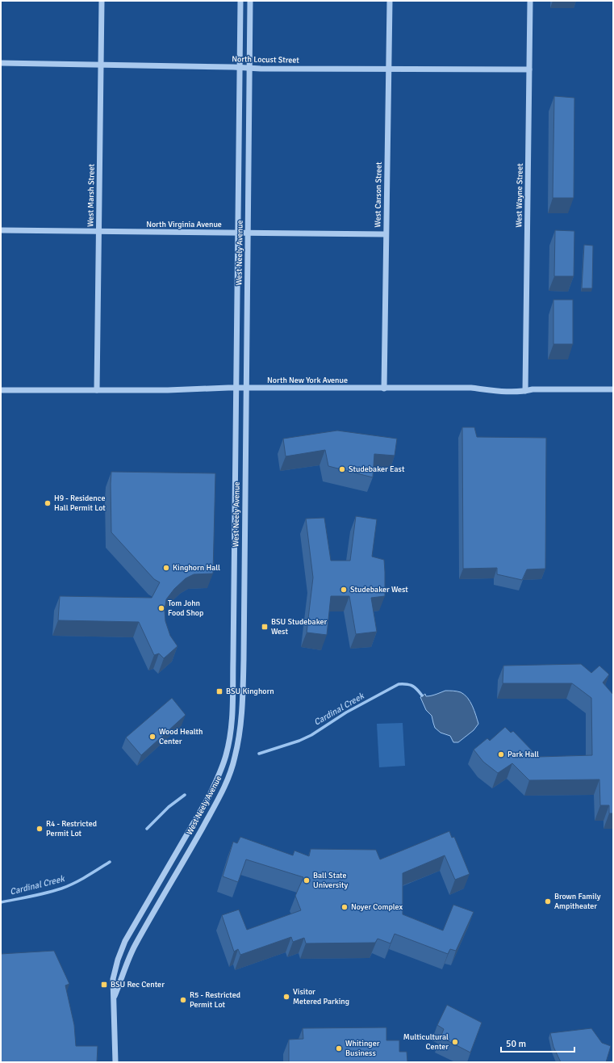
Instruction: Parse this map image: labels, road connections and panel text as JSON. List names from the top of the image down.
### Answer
{
  "streets": {
    "street": [
      "North Locust Street",
      "West Carson Street",
      "West Marsh Street",
      "West Wayne Street",
      "North Virginia Avenue",
      "West Neely Avenue",
      "North New York Avenue"
    ]
  },
  "crossings": [
    ["North Locust Street", "West Carson Street"],
    ["North Locust Street", "West Marsh Street"],
    ["North Locust Street", "West Wayne Street"],
    ["North Locust Street", "West Neely Avenue"],
    ["West Carson Street", "North Virginia Avenue"],
    ["West Carson Street", "North New York Avenue"],
    ["West Marsh Street", "North Virginia Avenue"],
    ["West Marsh Street", "North New York Avenue"],
    ["West Wayne Street", "North New York Avenue"],
    ["North Virginia Avenue", "West Neely Avenue"],
    ["West Neely Avenue", "North New York Avenue"]
  ],
  "water": ["Cardinal Creek"],
  "places": {
    "other": [
      "Studebaker East",
      "H9 - Residence Hall Permit Lot",
      "Kinghorn Hall",
      "Studebaker West",
      "Tom John Food Shop",
      "Wood Health Center",
      "Park Hall",
      "R4 - Restricted Permit Lot",
      "Ball State University",
      "Brown Family Ampitheater",
      "Noyer Complex",
      "Visitor Metered Parking",
      "R5 - Restricted Permit Lot",
      "Multicultural Center",
      "Whitinger Business"
    ],
    "transit": ["BSU Studebaker West", "BSU Kinghorn", "BSU Rec Center"]
  },
  "scale_bar": "50 m"
}
